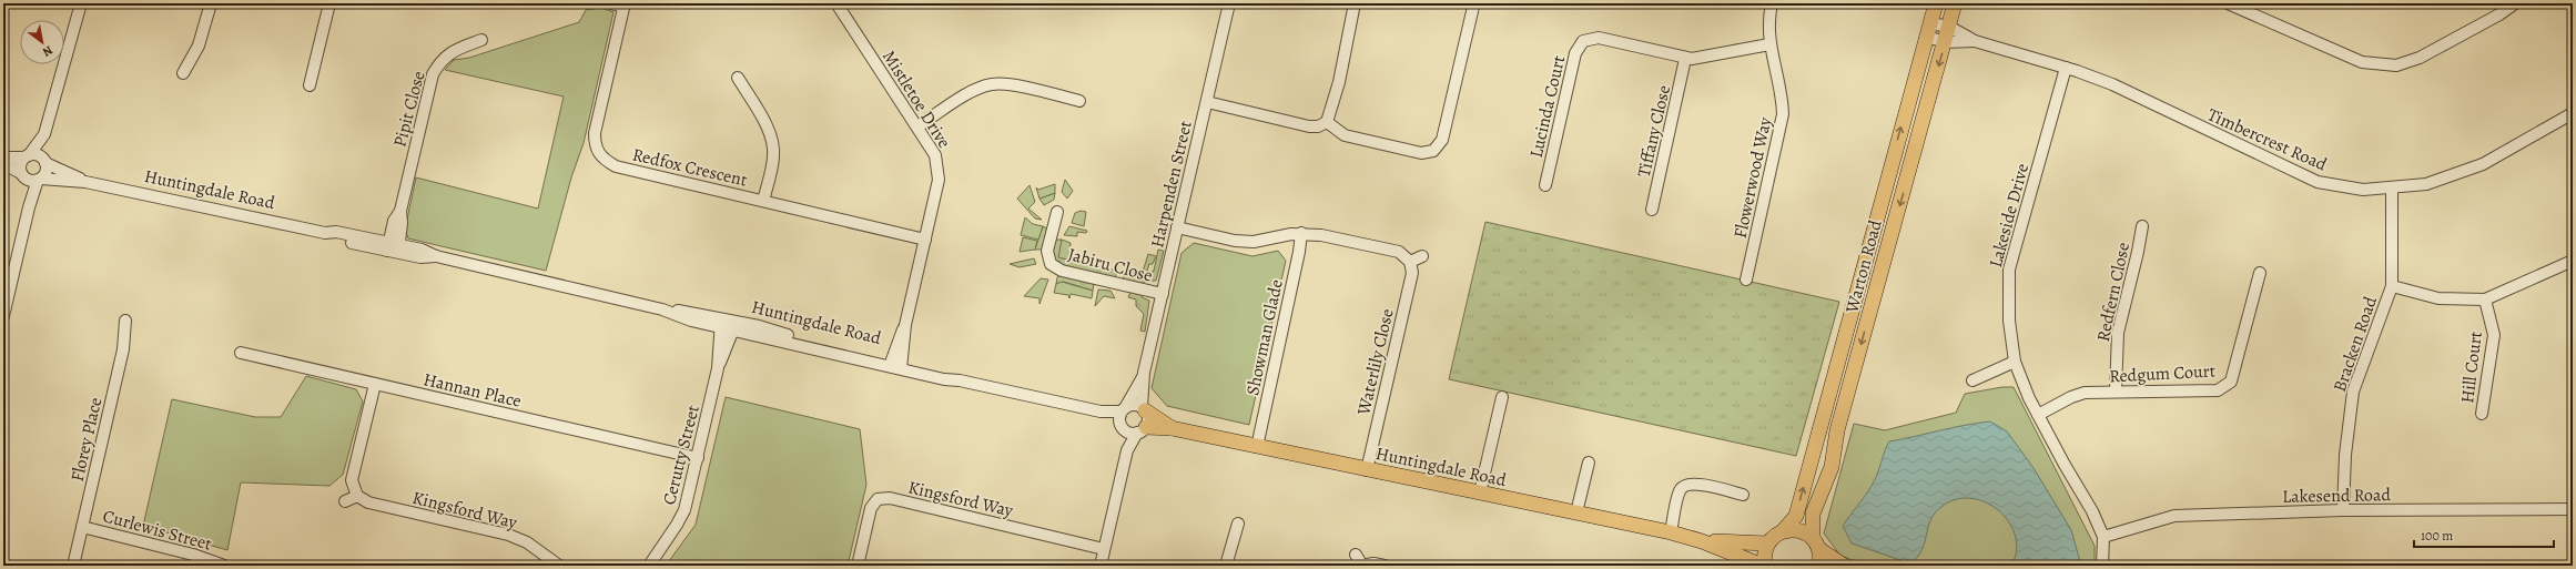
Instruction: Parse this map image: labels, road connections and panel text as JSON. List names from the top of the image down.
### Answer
{
  "streets": {
    "main road": ["Huntingdale Road", "Warton Road"],
    "street": [
      "Mistletoe Drive",
      "Lucinda Court",
      "Pipit Close",
      "Tiffany Close",
      "Timbercrest Road",
      "Redfox Crescent",
      "Flowerwood Way",
      "Harpenden Street",
      "Lakeside Drive",
      "Jabiru Close",
      "Redfern Close",
      "Showman Glade",
      "Bracken Road",
      "Waterlily Close",
      "Hill Court",
      "Redgum Court",
      "Hannan Place",
      "Florey Place",
      "Cerutty Street",
      "Lakesend Road",
      "Kingsford Way",
      "Curlewis Street"
    ]
  },
  "crossings": [
    ["Mistletoe Drive", "Redfox Crescent"],
    ["Mistletoe Drive", "Huntingdale Road"],
    ["Lucinda Court", "Tiffany Close"],
    ["Lucinda Court", "Flowerwood Way"],
    ["Pipit Close", "Huntingdale Road"],
    ["Timbercrest Road", "Lakeside Drive"],
    ["Timbercrest Road", "Warton Road"],
    ["Timbercrest Road", "Bracken Road"],
    ["Harpenden Street", "Huntingdale Road"],
    ["Harpenden Street", "Jabiru Close"],
    ["Huntingdale Road", "Warton Road"],
    ["Huntingdale Road", "Showman Glade"],
    ["Huntingdale Road", "Waterlily Close"],
    ["Huntingdale Road", "Cerutty Street"],
    ["Lakeside Drive", "Redgum Court"],
    ["Lakeside Drive", "Lakesend Road"],
    ["Redfern Close", "Redgum Court"],
    ["Bracken Road", "Lakesend Road"],
    ["Hannan Place", "Cerutty Street"],
    ["Florey Place", "Curlewis Street"]
  ],
  "scale_bar": "100 m",
  "north": "bottom right"
}
